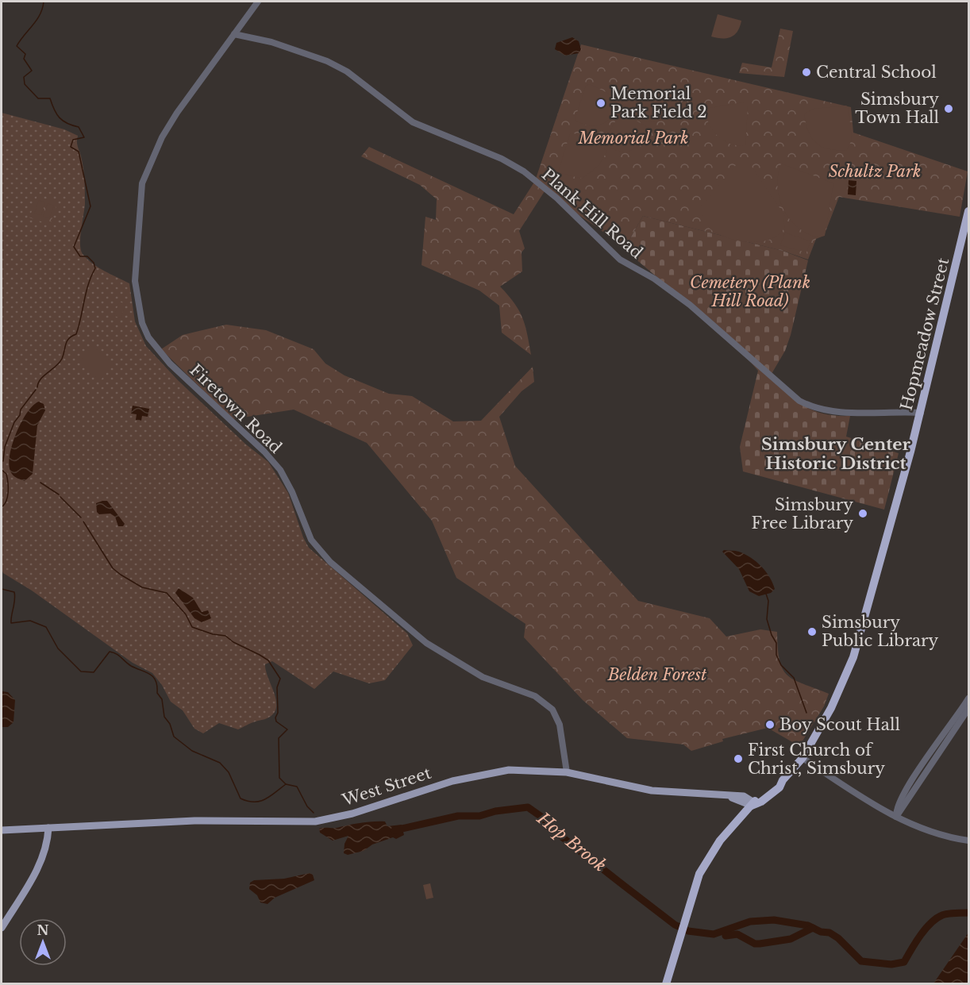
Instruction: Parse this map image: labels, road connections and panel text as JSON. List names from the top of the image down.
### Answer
{
  "streets": {
    "highway": ["Hopmeadow Street"],
    "main road": ["West Street"],
    "street": ["Plank Hill Road", "Firetown Road"]
  },
  "crossings": [
    ["Plank Hill Road", "Hopmeadow Street"],
    ["Plank Hill Road", "Firetown Road"],
    ["Hopmeadow Street", "West Street"],
    ["Firetown Road", "West Street"]
  ],
  "districts": ["Simsbury Center Historic District"],
  "water": ["Hop Brook"],
  "parks": [
    "Memorial Park",
    "Schultz Park",
    "Cemetery (Plank Hill Road)",
    "Belden Forest"
  ],
  "places": [
    "Central School",
    "Memorial Park Field 2",
    "Simsbury Town Hall",
    "Simsbury Free Library",
    "Simsbury Public Library",
    "Boy Scout Hall",
    "First Church of Christ, Simsbury"
  ],
  "north": "top"
}
